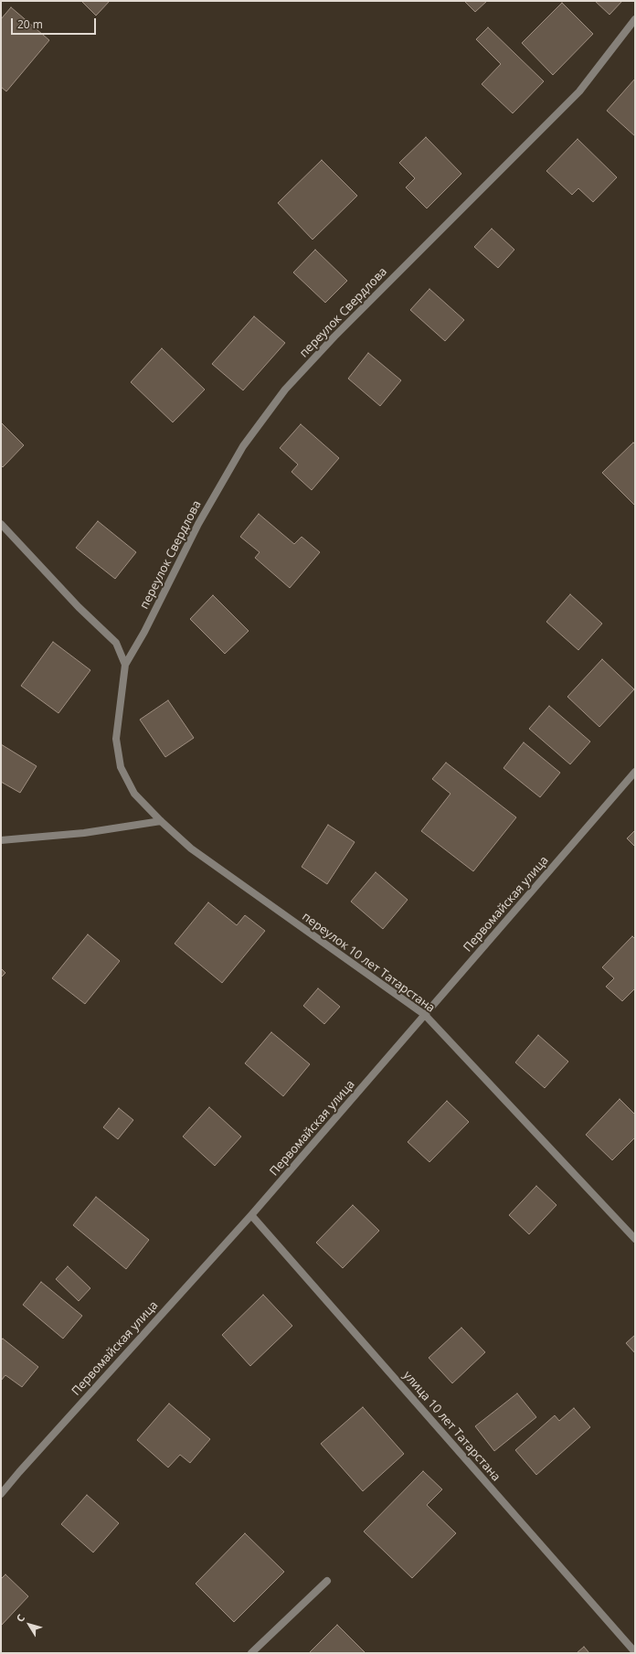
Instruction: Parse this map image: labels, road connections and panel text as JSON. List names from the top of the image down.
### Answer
{
  "streets": {
    "street": [
      "переулок Свердлова",
      "Первомайская улица",
      "переулок 10 лет Татарстана",
      "улица 10 лет Татарстана"
    ]
  },
  "crossings": [
    ["переулок Свердлова", "переулок 10 лет Татарстана"],
    ["Первомайская улица", "переулок 10 лет Татарстана"],
    ["Первомайская улица", "улица 10 лет Татарстана"]
  ],
  "scale_bar": "20 m",
  "north": "top left"
}
